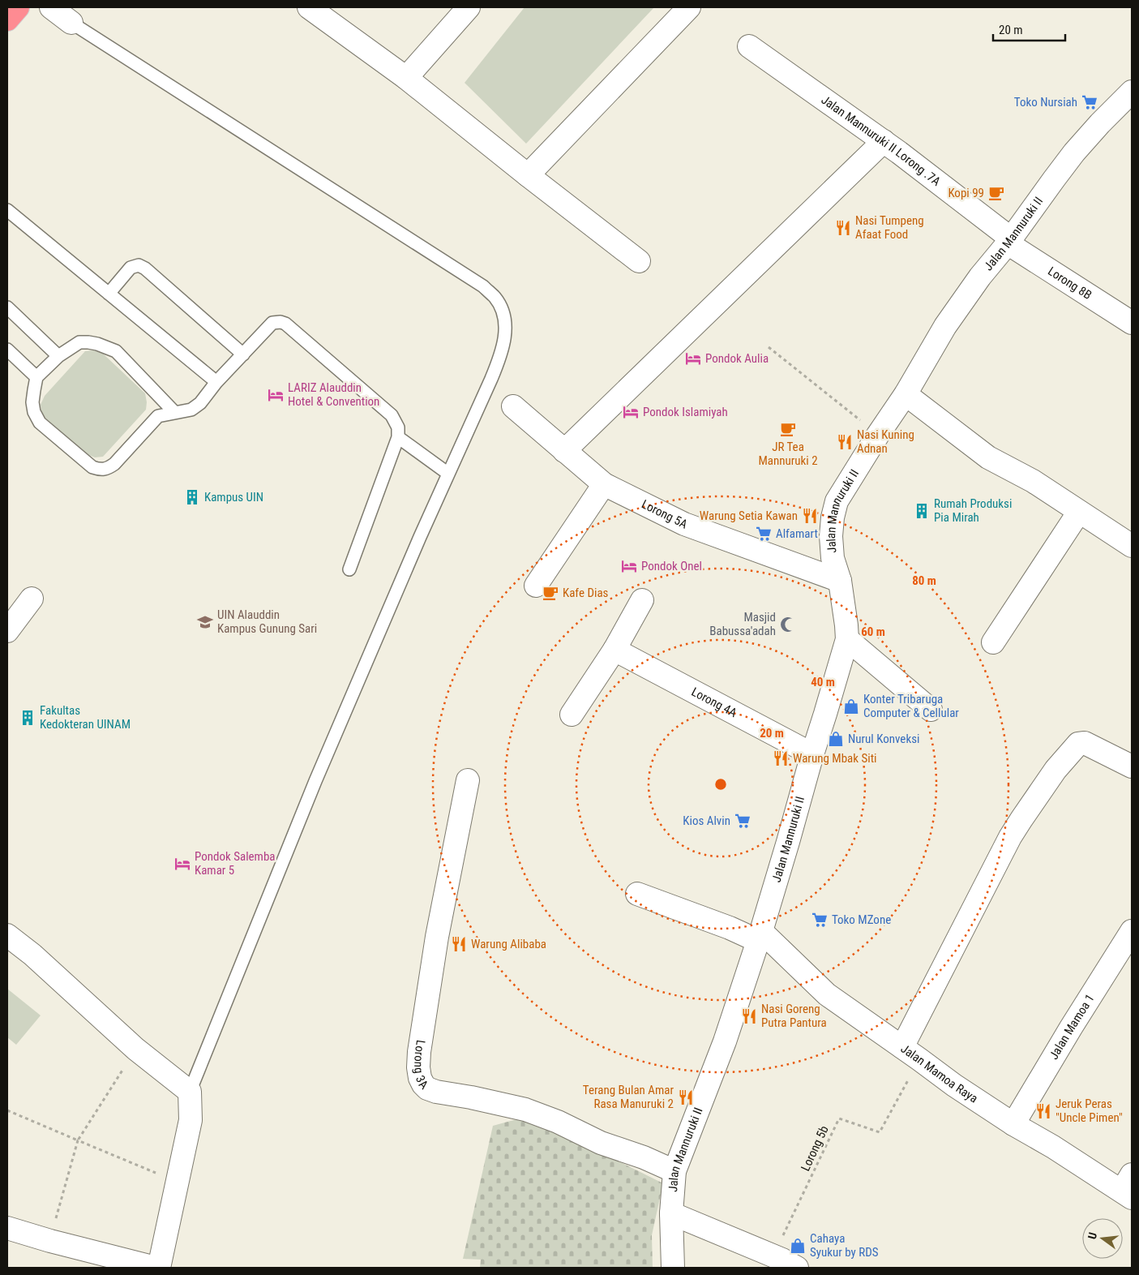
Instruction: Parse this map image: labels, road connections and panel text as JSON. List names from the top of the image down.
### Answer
{
  "streets": {
    "street": [
      "Jalan Mannuruki II Lorong .7A",
      "Jalan Mannuruki II",
      "Lorong 8B",
      "Lorong 5A",
      "Lorong 4A",
      "Jalan Mamoa 1",
      "Lorong 3A",
      "Jalan Mamoa Raya"
    ],
    "path": ["Lorong 5b"]
  },
  "crossings": [
    ["Jalan Mannuruki II Lorong .7A", "Jalan Mannuruki II"],
    ["Jalan Mannuruki II Lorong .7A", "Lorong 8B"],
    ["Jalan Mannuruki II", "Lorong 8B"],
    ["Jalan Mannuruki II", "Lorong 5A"],
    ["Jalan Mannuruki II", "Lorong 4A"],
    ["Jalan Mannuruki II", "Lorong 3A"],
    ["Jalan Mannuruki II", "Jalan Mamoa Raya"],
    ["Jalan Mamoa 1", "Jalan Mamoa Raya"],
    ["Jalan Mamoa Raya", "Lorong 5b"]
  ],
  "places": {
    "supermarket": [
      "Toko Nursiah",
      "Alfamart",
      "Kios Alvin",
      "Toko MZone"
    ],
    "cafe": ["Kopi 99", "JR Tea Mannuruki 2", "Kafe Dias"],
    "restaurant": [
      "Nasi Tumpeng Afaat Food",
      "Nasi Kuning Adnan",
      "Warung Setia Kawan",
      "Warung Mbak Siti",
      "Warung Alibaba",
      "Nasi Goreng Putra Pantura",
      "Terang Bulan Amar Rasa Manuruki 2",
      "Jeruk Peras \"Uncle Pimen\""
    ],
    "hotel": [
      "Pondok Aulia",
      "LARIZ Alauddin Hotel & Convention",
      "Pondok Islamiyah",
      "Pondok Onel",
      "Pondok Salemba Kamar 5"
    ],
    "building": ["Kampus UIN", "Rumah Produksi Pia Mirah", "Fakultas Kedokteran UINAM"],
    "school or university": ["UIN Alauddin Kampus Gunung Sari"],
    "mosque": ["Masjid Babussa'adah"],
    "shop": ["Konter Tribaruga Computer & Cellular", "Nurul Konveksi", "Cahaya Syukur by RDS"]
  },
  "scale_bar": "20 m",
  "north": "left",
  "rings": [
    "80 m",
    "60 m",
    "40 m",
    "20 m"
  ]
}
